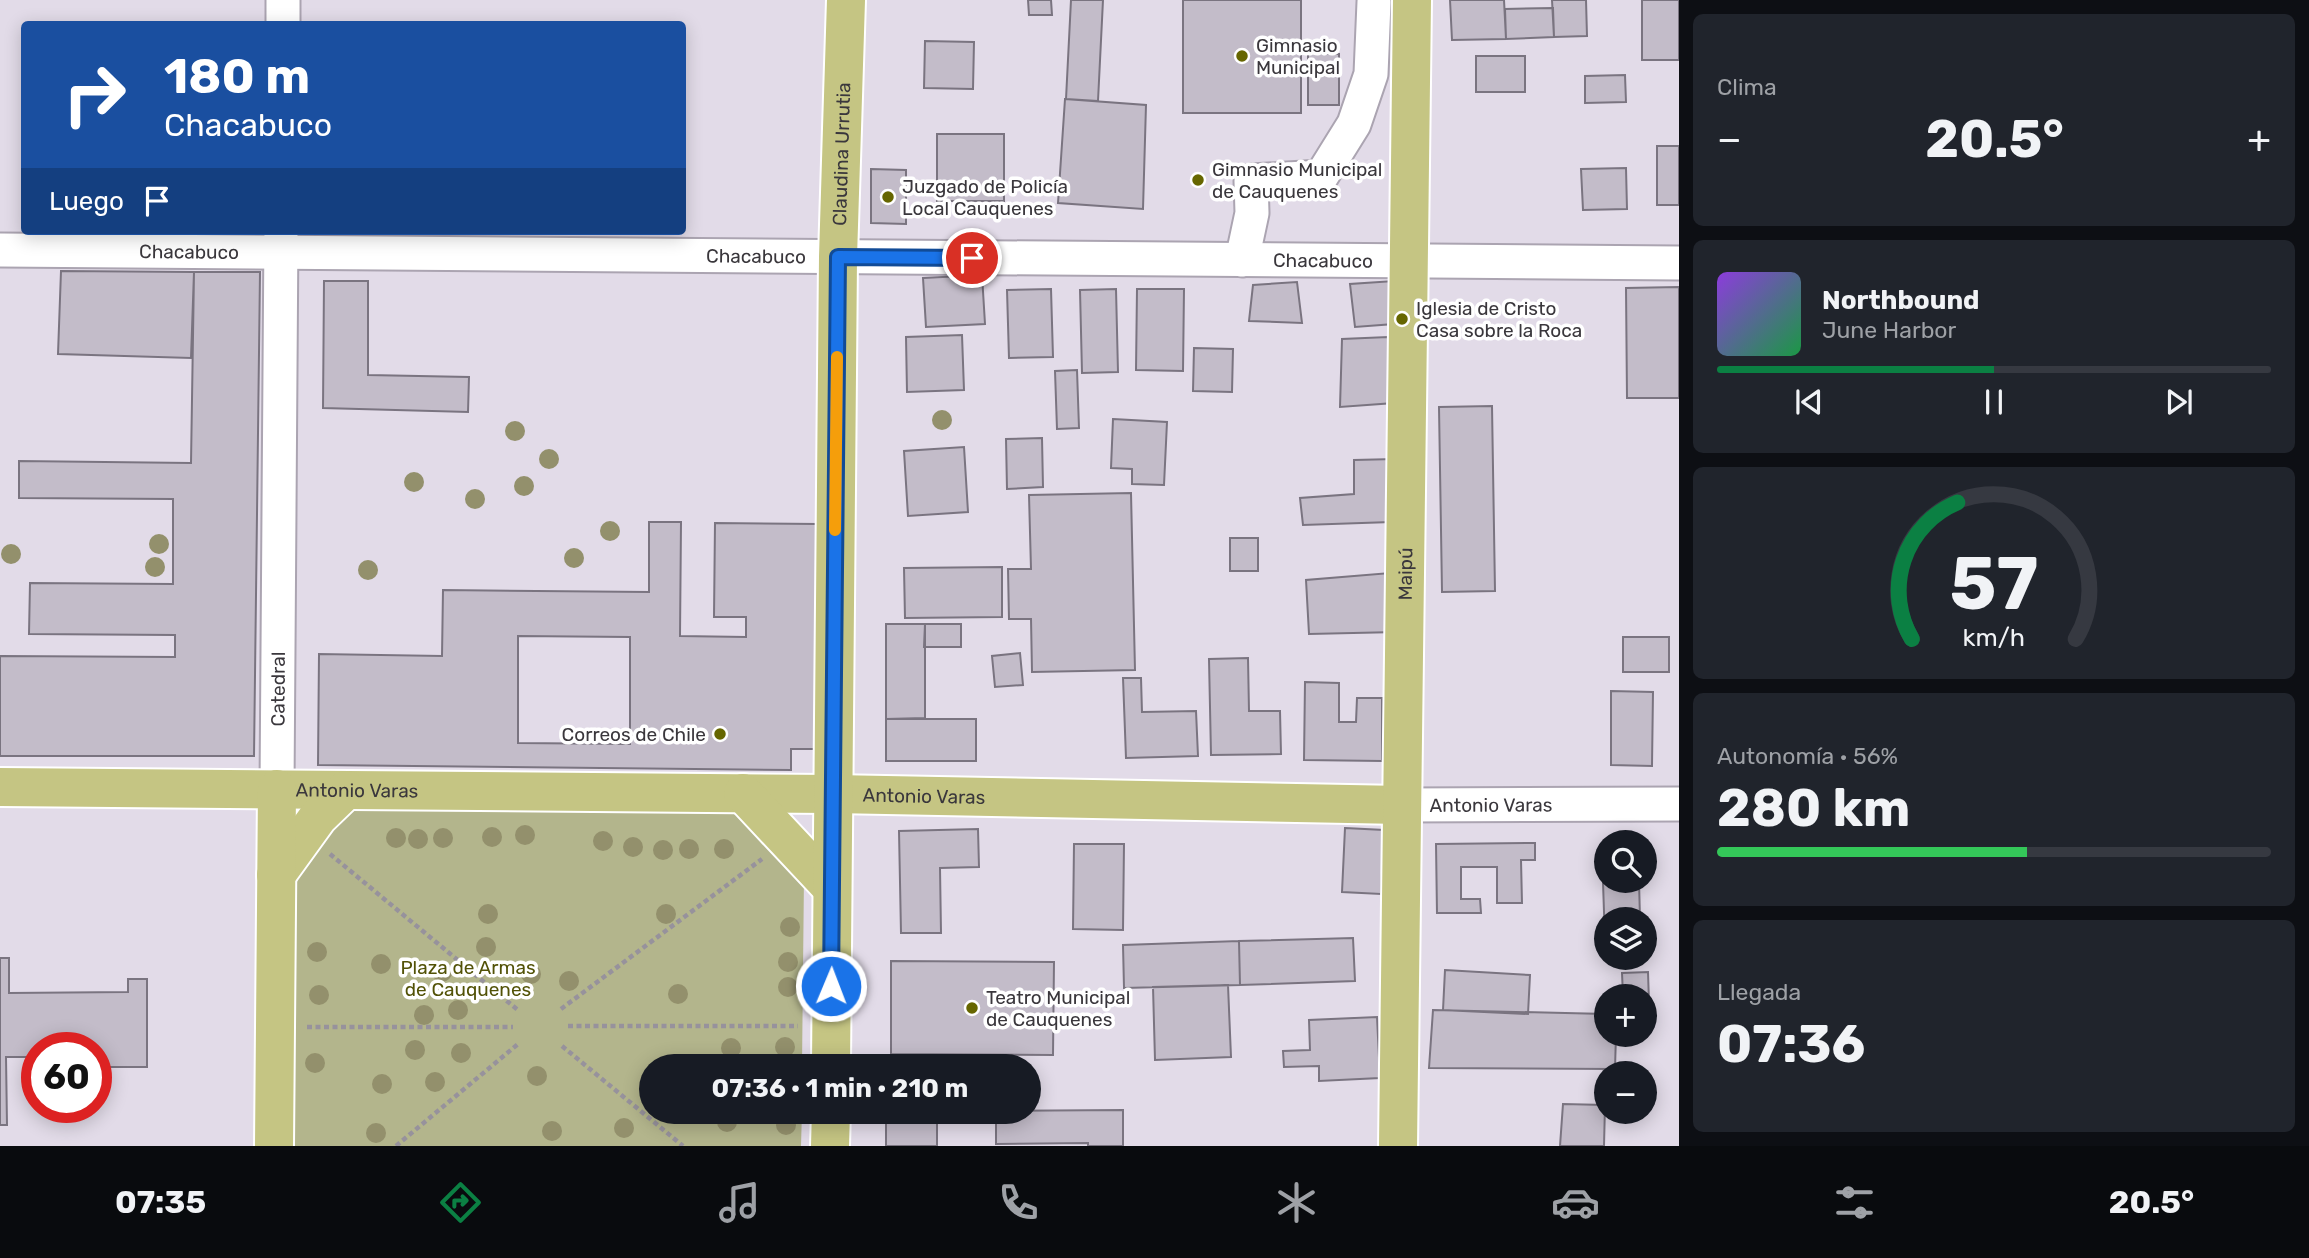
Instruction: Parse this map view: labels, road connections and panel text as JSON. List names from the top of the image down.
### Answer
{
  "streets": {
    "main road": [
      "Claudina Urrutia",
      "Maipú",
      "Catedral",
      "Antonio Varas"
    ],
    "street": ["Chacabuco"]
  },
  "crossings": [
    ["Claudina Urrutia", "Chacabuco"],
    ["Claudina Urrutia", "Antonio Varas"],
    ["Chacabuco", "Maipú"],
    ["Chacabuco", "Catedral"],
    ["Maipú", "Antonio Varas"],
    ["Catedral", "Antonio Varas"]
  ],
  "parks": ["Plaza de Armas de Cauquenes"],
  "places": [
    "Gimnasio Municipal",
    "Gimnasio Municipal de Cauquenes",
    "Juzgado de Policía Local Cauquenes",
    "Iglesia de Cristo Casa sobre la Roca",
    "Correos de Chile",
    "Teatro Municipal de Cauquenes"
  ],
  "page": {
    "tile": [
      "Clima",
      ["Autonomía · 56%", "280 km"],
      ["Llegada", "07:36"]
    ],
    "turn": ["180 m", "Chacabuco"],
    "heat": ["−", "20.5°", "+"],
    "then": "Luego",
    "song": ["Northbound", "June Harbor"],
    "map_buttons": ["+", "−"],
    "limit": "60",
    "trip": "07:36 · 1 min · 210 m",
    "tabs": ["07:35", "20.5°"],
    "gauge": ["57", "km/h"]
  }
}
